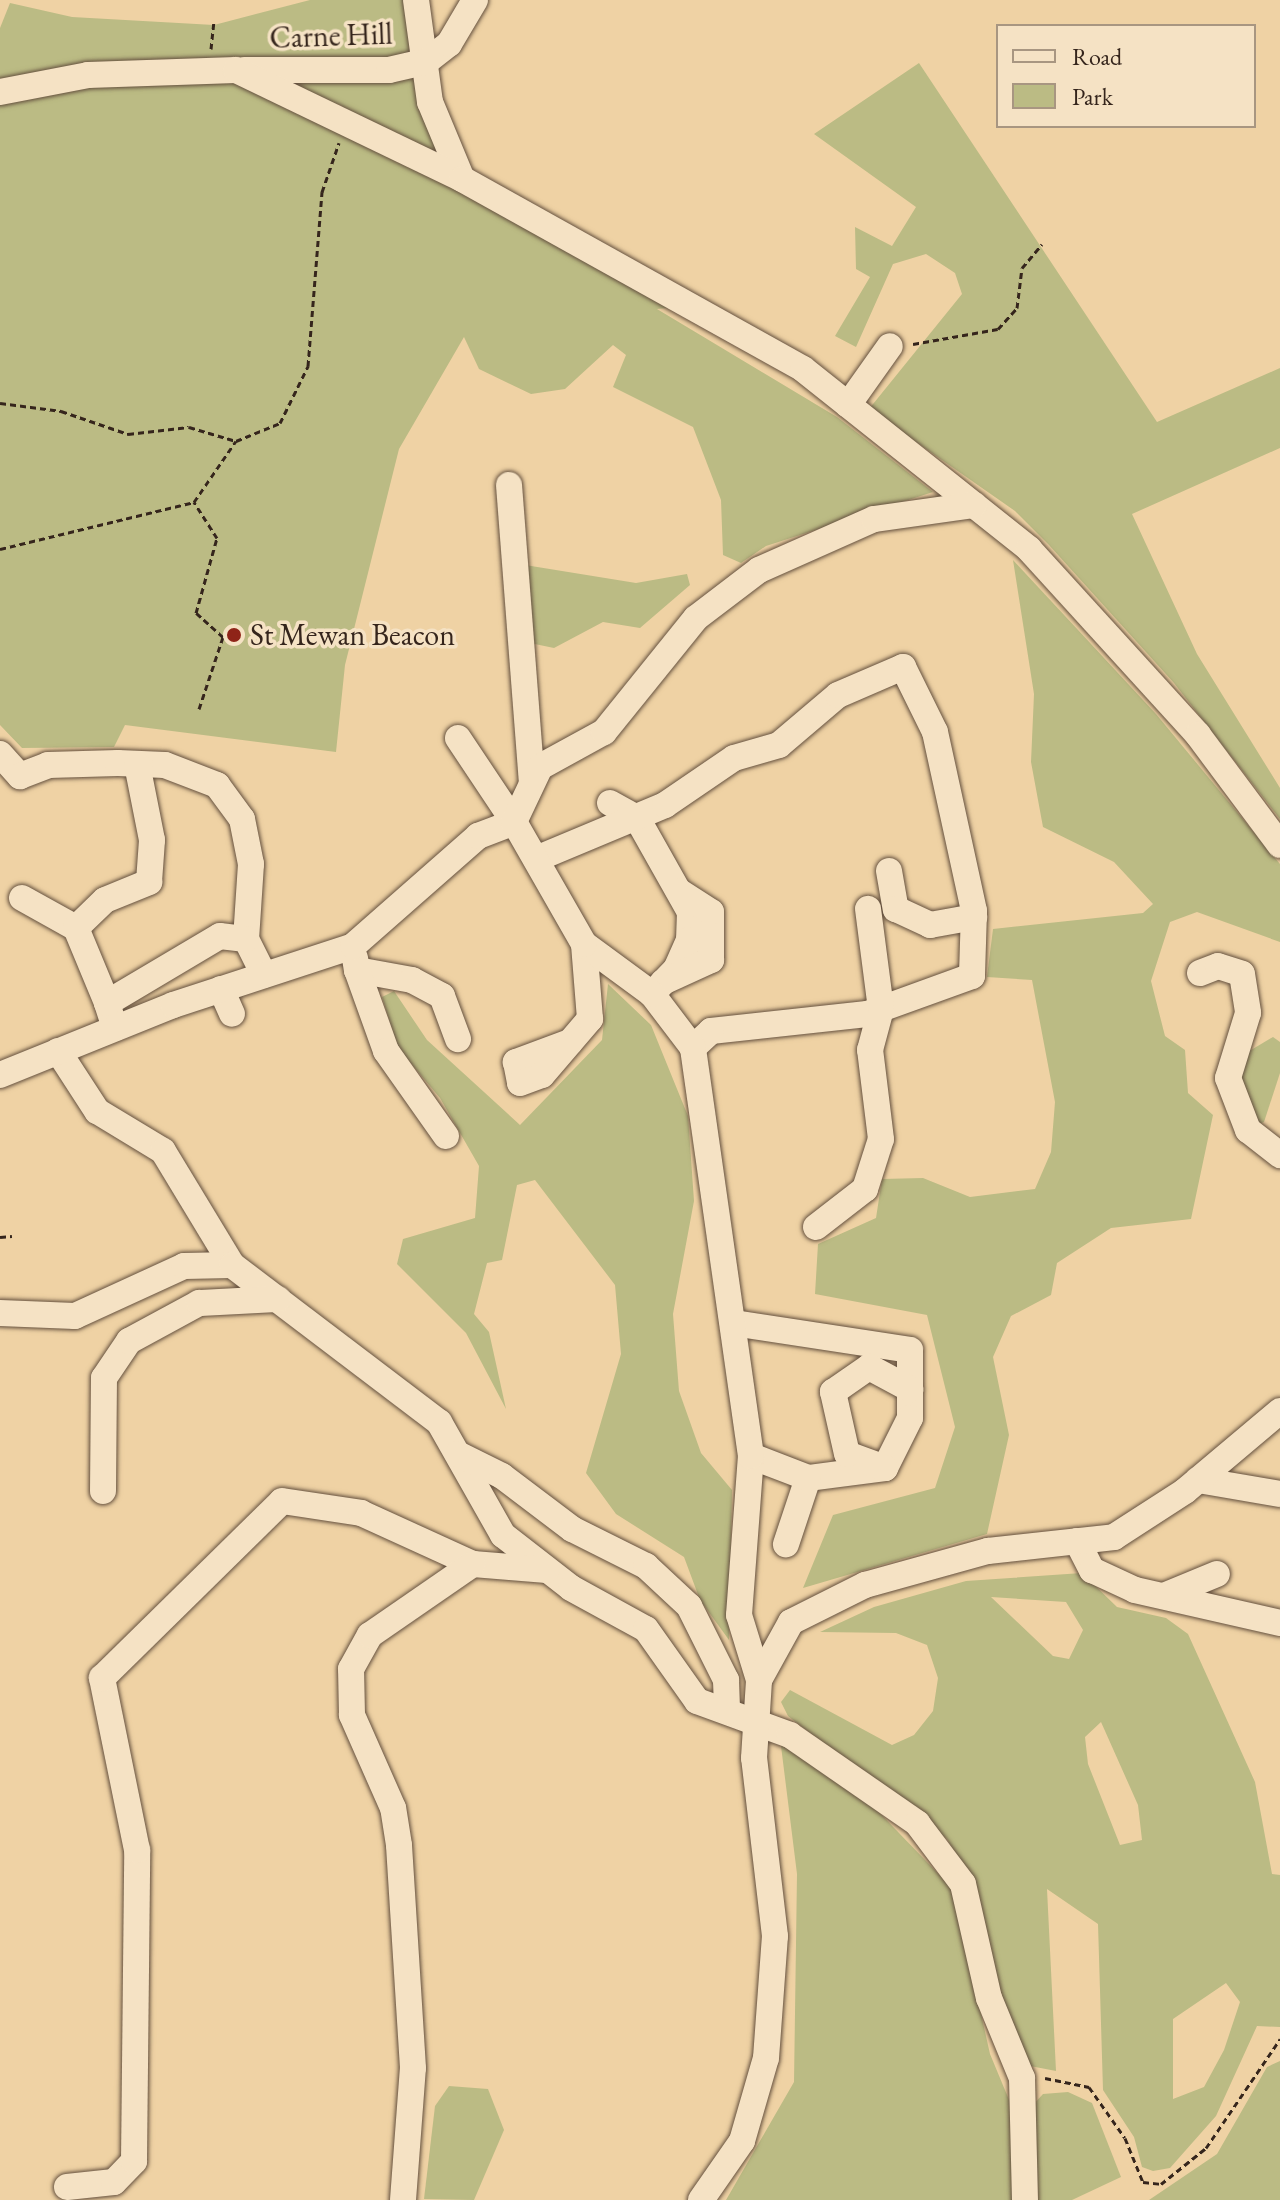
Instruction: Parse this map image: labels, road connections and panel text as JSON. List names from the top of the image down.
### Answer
{
  "streets": {
    "street": ["Carne Hill"]
  },
  "places": ["St Mewan Beacon"],
  "legend": ["Road", "Park"]
}
